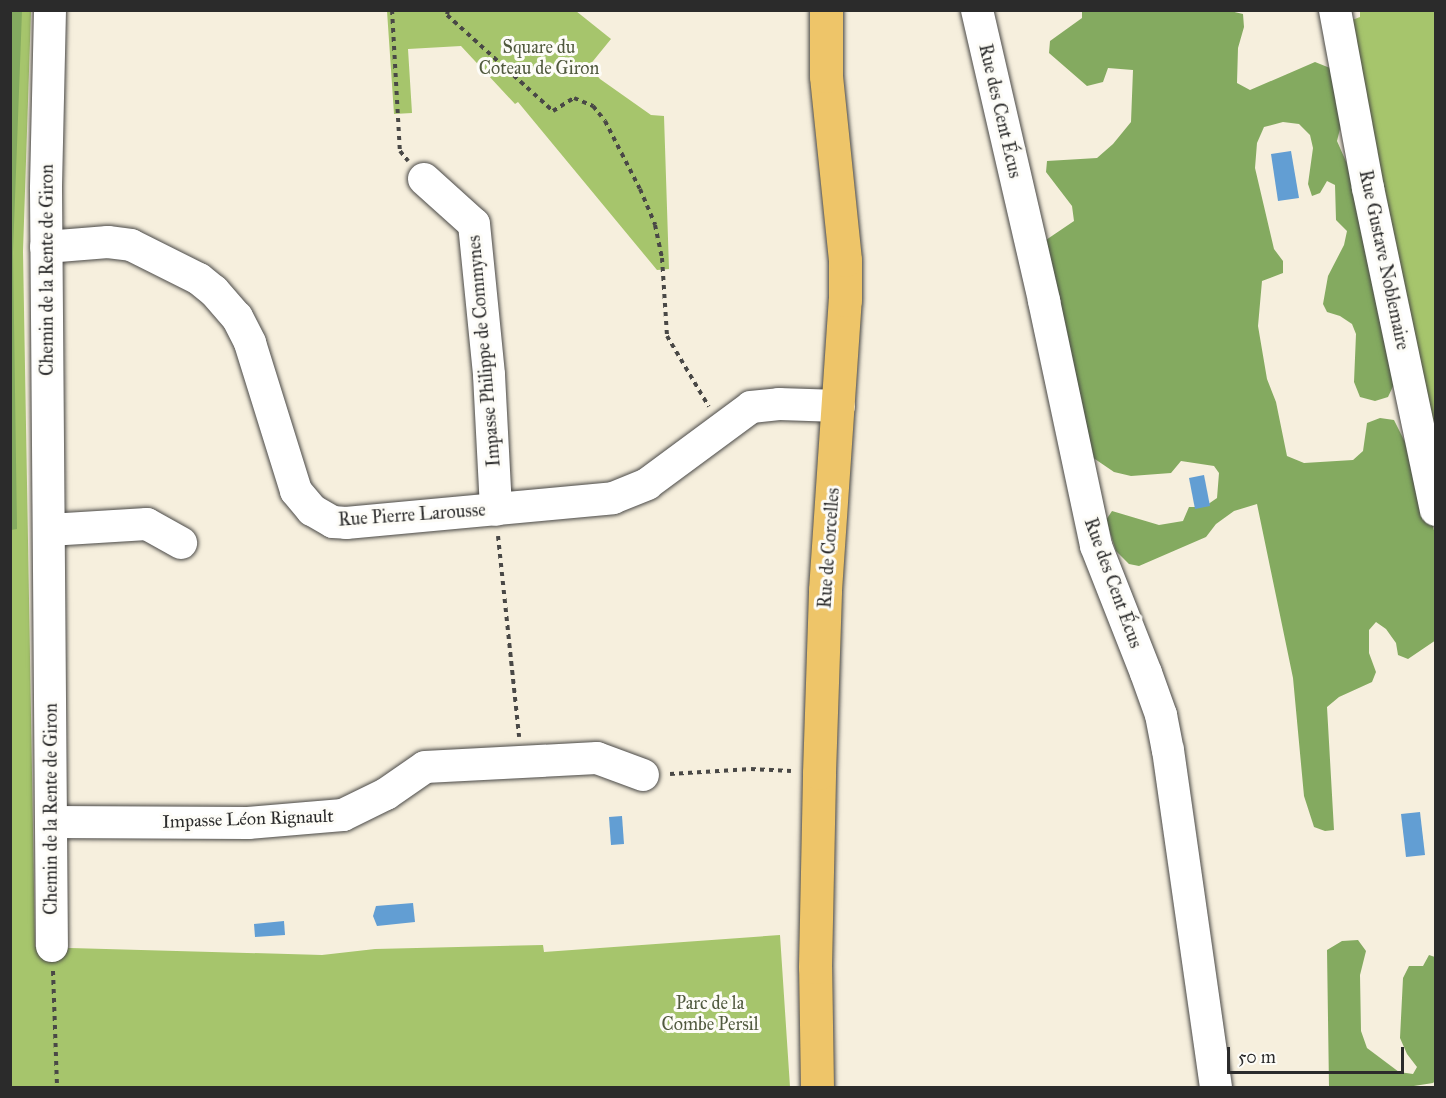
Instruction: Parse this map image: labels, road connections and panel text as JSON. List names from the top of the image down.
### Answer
{
  "streets": {
    "main road": ["Rue de Corcelles"],
    "street": [
      "Rue des Cent Écus",
      "Rue Gustave Noblemaire",
      "Chemin de la Rente de Giron",
      "Impasse Philippe de Commynes",
      "Rue Pierre Larousse",
      "Impasse Léon Rignault"
    ]
  },
  "crossings": [
    ["Chemin de la Rente de Giron", "Rue Pierre Larousse"],
    ["Chemin de la Rente de Giron", "Impasse Léon Rignault"],
    ["Impasse Philippe de Commynes", "Rue Pierre Larousse"],
    ["Rue Pierre Larousse", "Rue de Corcelles"]
  ],
  "parks": ["Square du Coteau de Giron", "Parc de la Combe Persil"],
  "scale_bar": "50 m"
}
